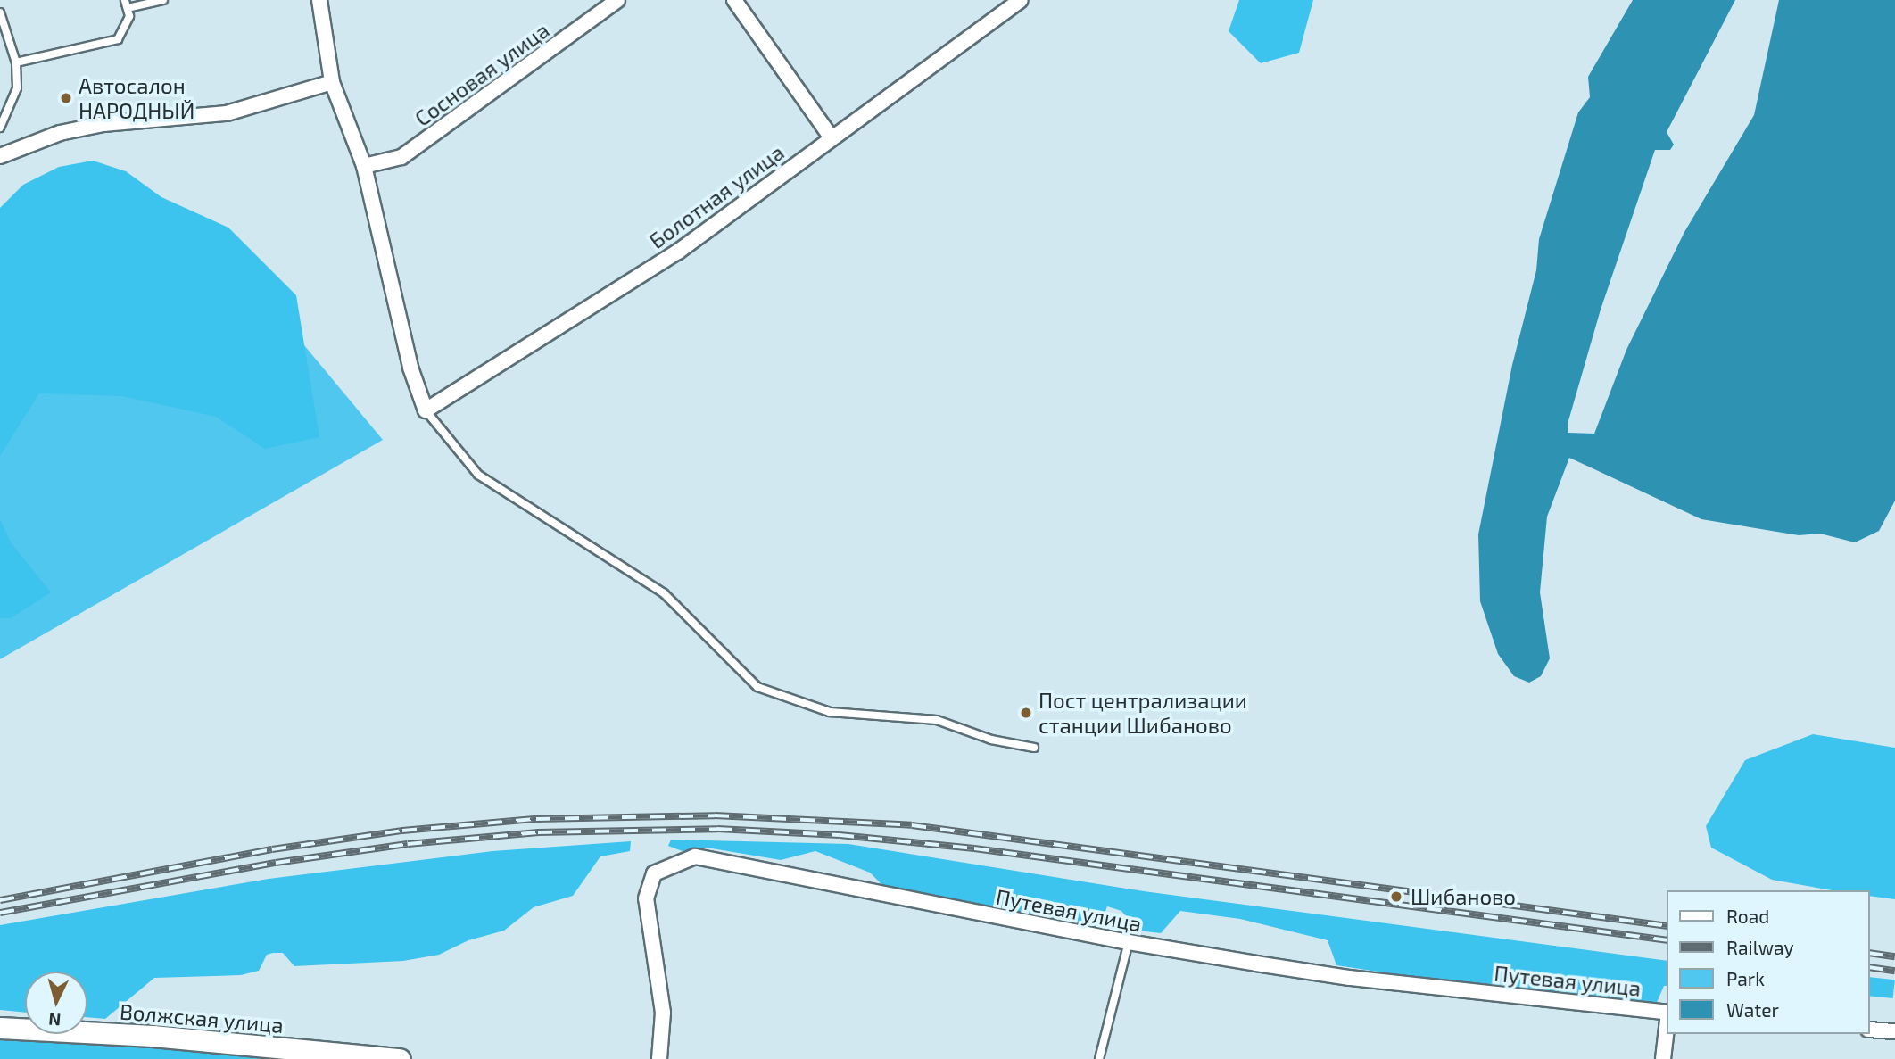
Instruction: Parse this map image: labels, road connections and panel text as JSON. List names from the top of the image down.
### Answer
{
  "streets": {
    "street": [
      "Сосновая улица",
      "Болотная улица",
      "Путевая улица",
      "Волжская улица"
    ]
  },
  "places": ["Автосалон НАРОДНЫЙ", "Пост централизации станции Шибаново", "Шибаново"],
  "legend": [
    "Road",
    "Railway",
    "Park",
    "Water"
  ],
  "north": "bottom"
}
